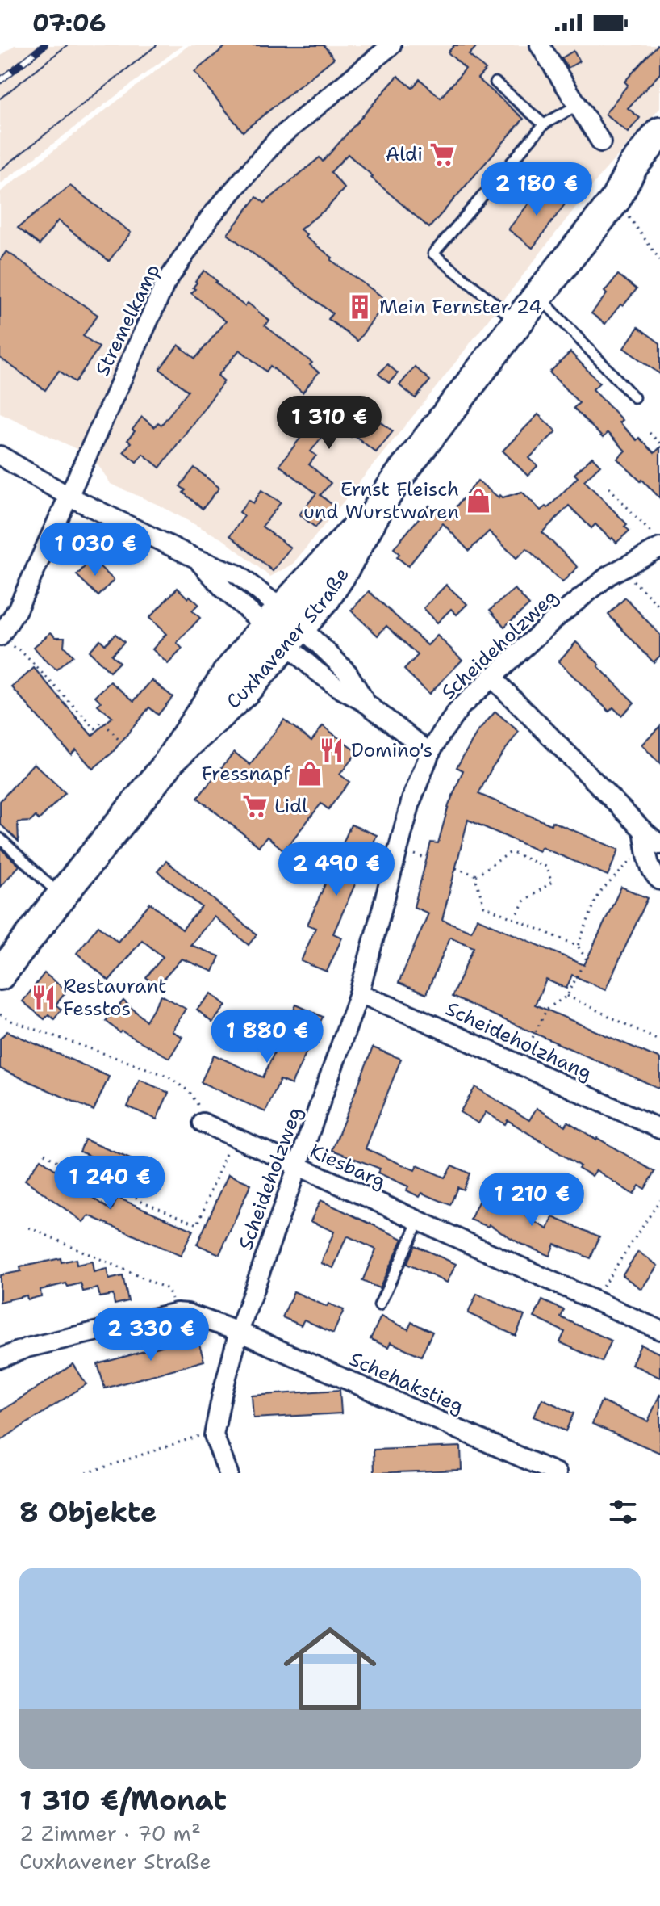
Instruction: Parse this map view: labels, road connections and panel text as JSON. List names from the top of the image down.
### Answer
{
  "streets": {
    "main road": ["Cuxhavener Straße"],
    "street": [
      "Stremelkamp",
      "Scheideholzweg",
      "Scheideholzhang",
      "Kiesbarg",
      "Schehakstieg"
    ]
  },
  "crossings": [
    ["Scheideholzweg", "Scheideholzhang"],
    ["Scheideholzweg", "Kiesbarg"],
    ["Scheideholzweg", "Schehakstieg"]
  ],
  "places": {
    "supermarket": ["Aldi", "Lidl"],
    "building": ["Mein Fernster 24"],
    "shop": ["Ernst Fleisch und Wurstwaren", "Fressnapf"],
    "restaurant": ["Domino's", "Restaurant Fesstos"]
  },
  "page": {
    "status": "07:06",
    "price": [
      "2 180 €",
      "1 310 €",
      "1 030 €",
      "2 490 €",
      "1 880 €",
      "1 240 €",
      "1 210 €",
      "2 330 €"
    ],
    "heading": "8 Objekte",
    "list": [
      {
        "name": "1 310 €/Monat",
        "note": "2 Zimmer · 70 m² · Cuxhavener Straße"
      }
    ]
  }
}
